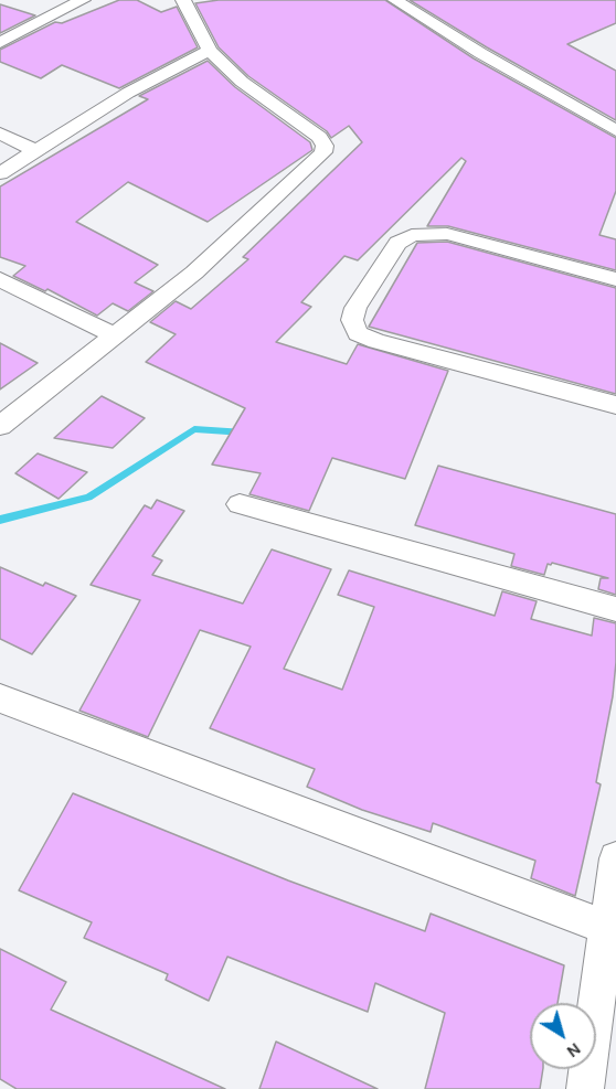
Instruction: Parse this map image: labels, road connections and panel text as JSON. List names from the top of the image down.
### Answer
{
  "north": "bottom right"
}
